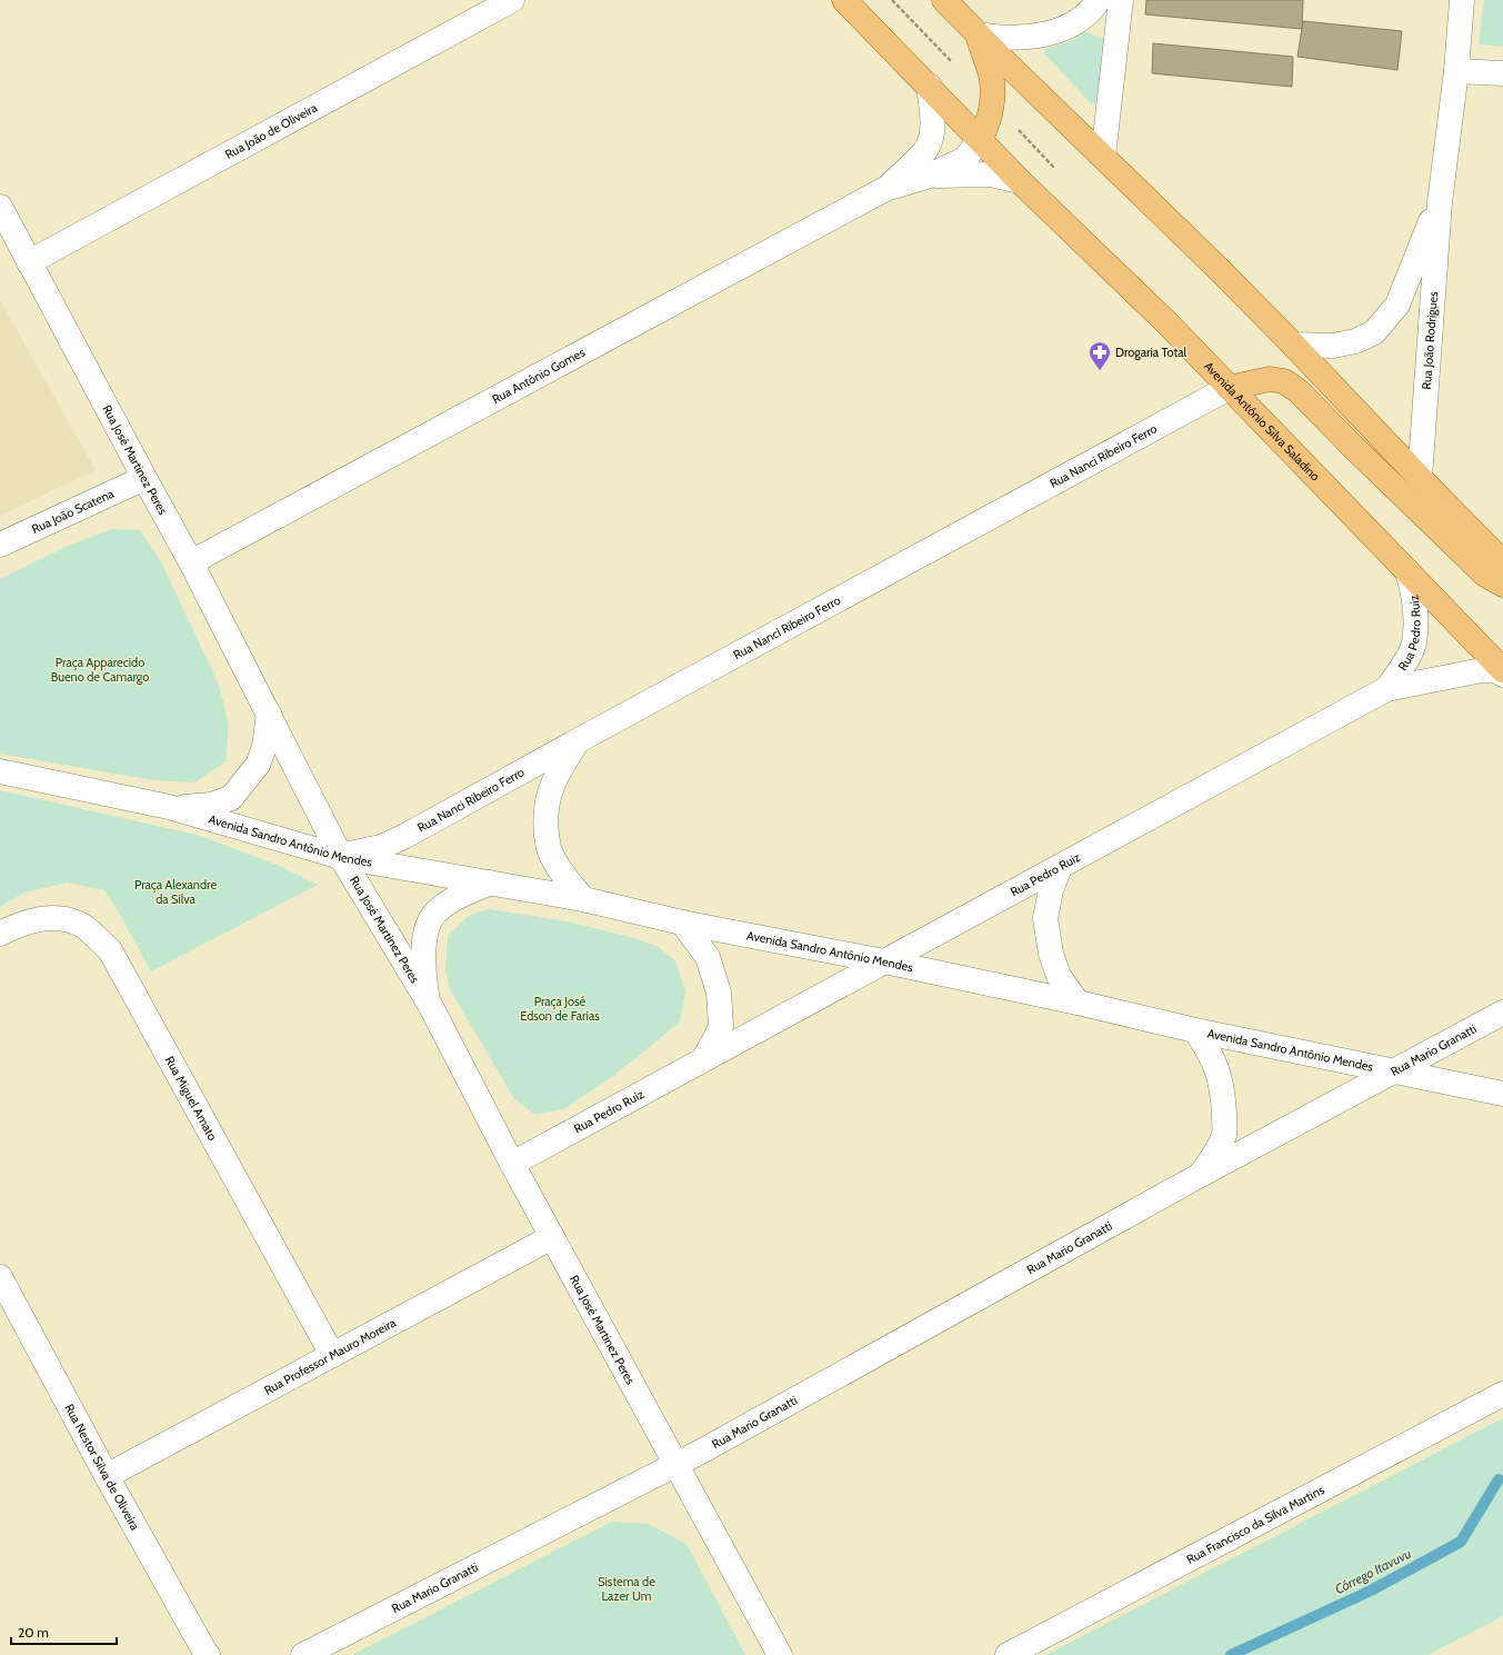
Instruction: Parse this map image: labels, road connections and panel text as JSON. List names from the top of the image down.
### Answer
{
  "streets": {
    "main road": ["Avenida Antônio Silva Saladino"],
    "street": [
      "Rua João de Oliveira",
      "Rua João Rodrigues",
      "Rua Antônio Gomes",
      "Rua Nanci Ribeiro Ferro",
      "Rua José Martinez Peres",
      "Rua João Scatena",
      "Rua Pedro Ruiz",
      "Avenida Sandro Antônio Mendes",
      "Rua Mario Granatti",
      "Rua Miguel Amato",
      "Rua Professor Mauro Moreira",
      "Rua Nestor Silva de Oliveira",
      "Rua Francisco da Silva Martins"
    ]
  },
  "crossings": [
    ["Rua João de Oliveira", "Rua José Martinez Peres"],
    ["Rua Antônio Gomes", "Avenida Antônio Silva Saladino"],
    ["Rua Antônio Gomes", "Rua José Martinez Peres"],
    ["Avenida Antônio Silva Saladino", "Rua Nanci Ribeiro Ferro"],
    ["Avenida Antônio Silva Saladino", "Rua Pedro Ruiz"],
    ["Rua Nanci Ribeiro Ferro", "Rua José Martinez Peres"],
    ["Rua Nanci Ribeiro Ferro", "Avenida Sandro Antônio Mendes"],
    ["Rua José Martinez Peres", "Rua João Scatena"],
    ["Rua José Martinez Peres", "Rua Pedro Ruiz"],
    ["Rua José Martinez Peres", "Avenida Sandro Antônio Mendes"],
    ["Rua José Martinez Peres", "Rua Mario Granatti"],
    ["Rua José Martinez Peres", "Rua Professor Mauro Moreira"],
    ["Rua Pedro Ruiz", "Avenida Sandro Antônio Mendes"],
    ["Avenida Sandro Antônio Mendes", "Rua Mario Granatti"],
    ["Rua Miguel Amato", "Rua Professor Mauro Moreira"],
    ["Rua Professor Mauro Moreira", "Rua Nestor Silva de Oliveira"]
  ],
  "water": ["Córrego Itavuvu"],
  "parks": [
    "Praça Apparecido Bueno de Camargo",
    "Praça Alexandre da Silva",
    "Praça José Edson de Farias",
    "Sistema de Lazer Um"
  ],
  "places": {
    "pharmacy": ["Drogaria Total"]
  },
  "scale_bar": "20 m"
}
